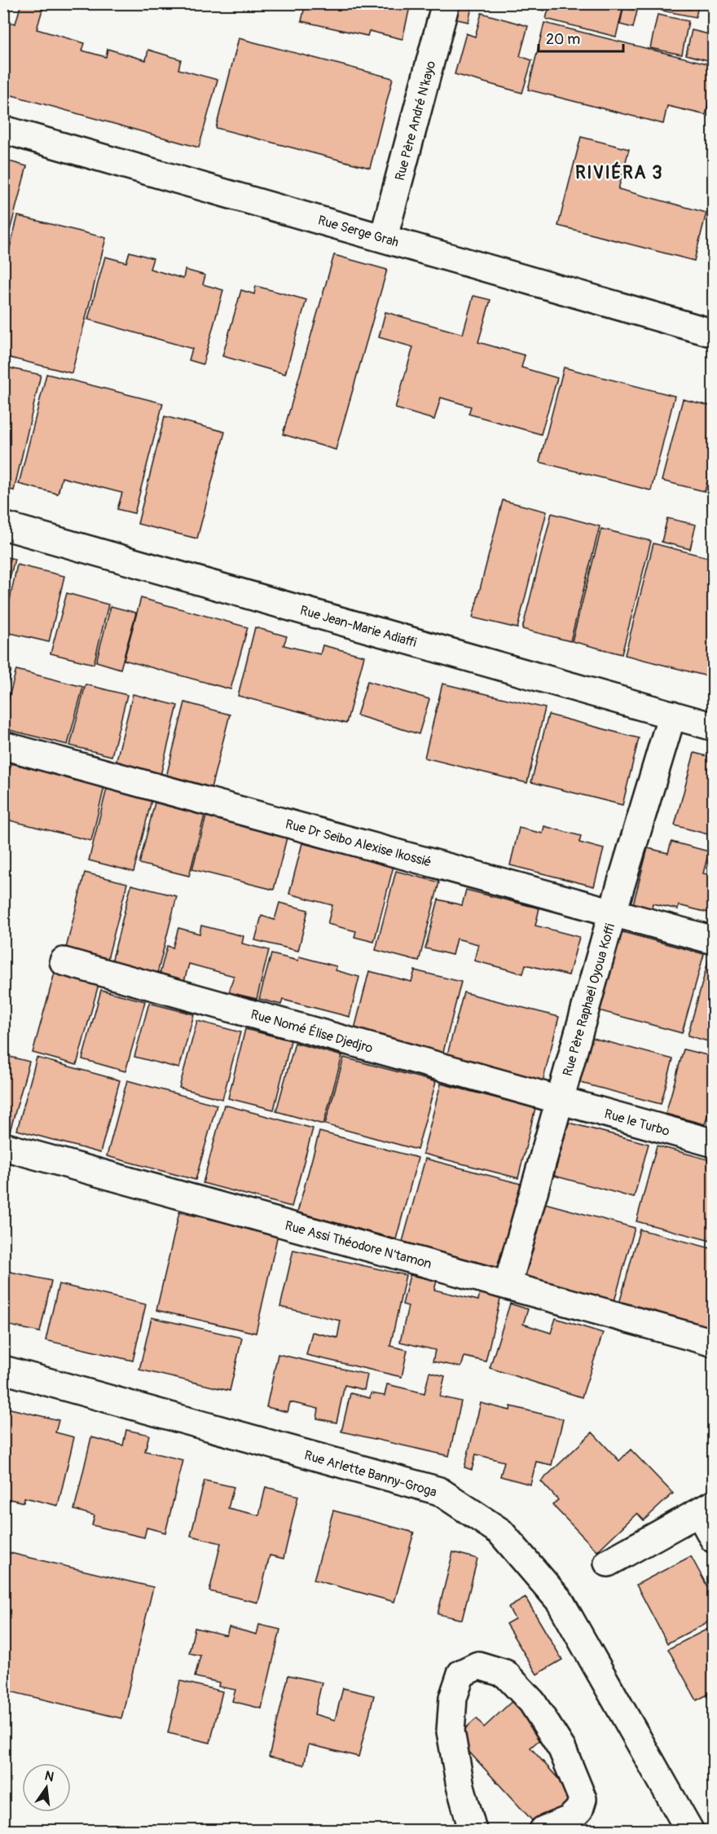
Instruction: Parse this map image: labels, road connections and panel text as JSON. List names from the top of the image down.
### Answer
{
  "streets": {
    "street": [
      "Rue Père André N'kayo",
      "Rue Serge Grah",
      "Rue Jean-Marie Adiaffi",
      "Rue Dr Seibo Alexise Ikossié",
      "Rue Père Raphaël Oyoua Koffi",
      "Rue Nomé Élise Djedjro",
      "Rue le Turbo",
      "Rue Assi Théodore N'tamon",
      "Rue Arlette Banny-Groga"
    ]
  },
  "crossings": [
    ["Rue Père André N'kayo", "Rue Serge Grah"],
    ["Rue Jean-Marie Adiaffi", "Rue Père Raphaël Oyoua Koffi"],
    ["Rue Dr Seibo Alexise Ikossié", "Rue Père Raphaël Oyoua Koffi"],
    ["Rue Père Raphaël Oyoua Koffi", "Rue Nomé Élise Djedjro"],
    ["Rue Père Raphaël Oyoua Koffi", "Rue le Turbo"],
    ["Rue Père Raphaël Oyoua Koffi", "Rue Assi Théodore N'tamon"],
    ["Rue Nomé Élise Djedjro", "Rue le Turbo"]
  ],
  "districts": ["RIVIÉRA 3"],
  "scale_bar": "20 m",
  "north": "top"
}
